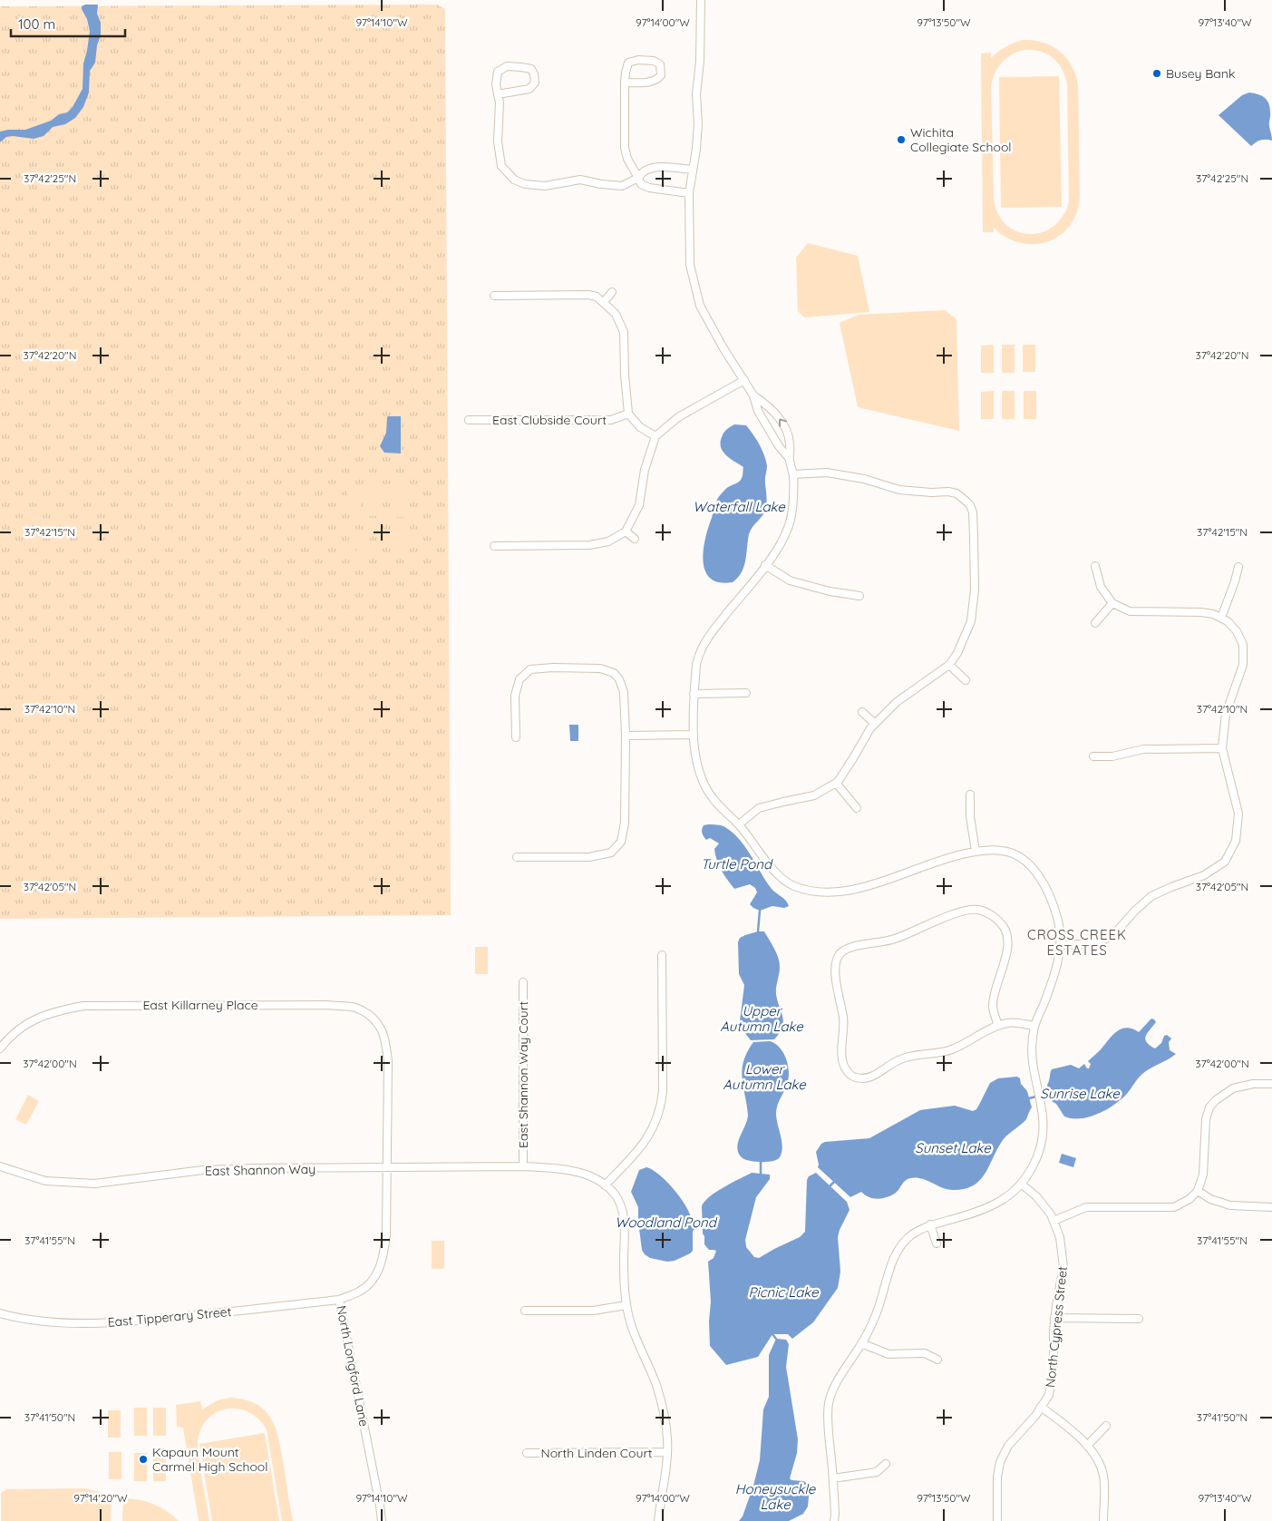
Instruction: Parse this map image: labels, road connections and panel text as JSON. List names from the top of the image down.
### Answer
{
  "streets": {
    "street": [
      "East Clubside Court",
      "East Killarney Place",
      "East Shannon Way Court",
      "East Shannon Way",
      "East Tipperary Street",
      "North Cypress Street",
      "North Longford Lane",
      "North Linden Court"
    ]
  },
  "crossings": [
    ["East Killarney Place", "North Longford Lane"],
    ["East Shannon Way Court", "East Shannon Way"],
    ["East Shannon Way", "North Longford Lane"],
    ["East Tipperary Street", "North Longford Lane"]
  ],
  "districts": ["CROSS CREEK ESTATES"],
  "water": [
    "Waterfall Lake",
    "Turtle Pond",
    "Upper Autumn Lake",
    "Lower Autumn Lake",
    "Sunrise Lake",
    "Sunset Lake",
    "Woodland Pond",
    "Picnic Lake",
    "Honeysuckle Lake"
  ],
  "places": ["Busey Bank", "Wichita Collegiate School", "Kapaun Mount Carmel High School"],
  "scale_bar": "100 m",
  "coordinates": [
    "97°14'10\"W",
    "97°14'00\"W",
    "97°13'50\"W",
    "97°13'40\"W",
    "37°42'25\"N",
    "37°42'20\"N",
    "37°42'15\"N",
    "37°42'10\"N",
    "37°42'05\"N",
    "37°42'00\"N",
    "37°41'55\"N",
    "37°41'50\"N",
    "97°14'20\"W"
  ]
}
